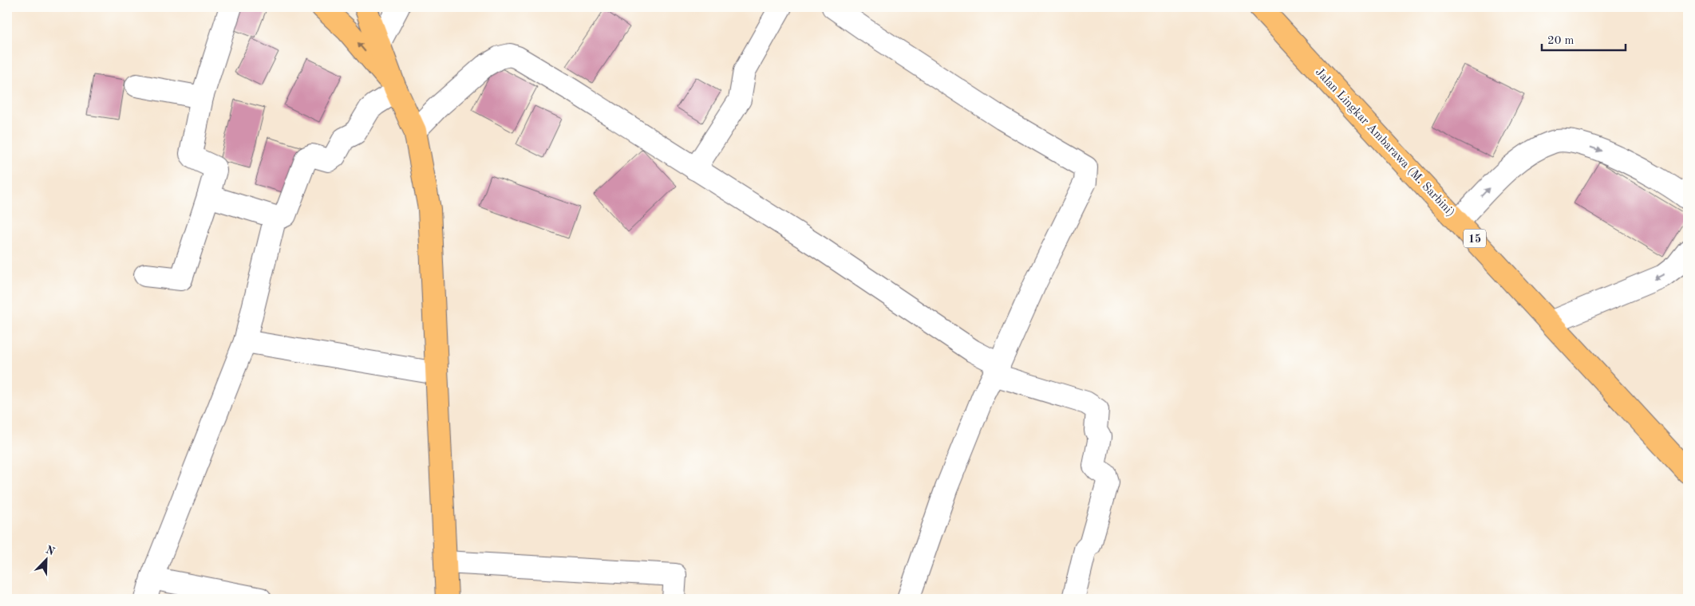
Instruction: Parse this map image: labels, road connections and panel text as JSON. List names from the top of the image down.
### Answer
{
  "streets": {
    "main road": ["Jalan Lingkar Ambarawa (M. Sarbini)", "15"]
  },
  "scale_bar": "20 m",
  "north": "top right"
}
